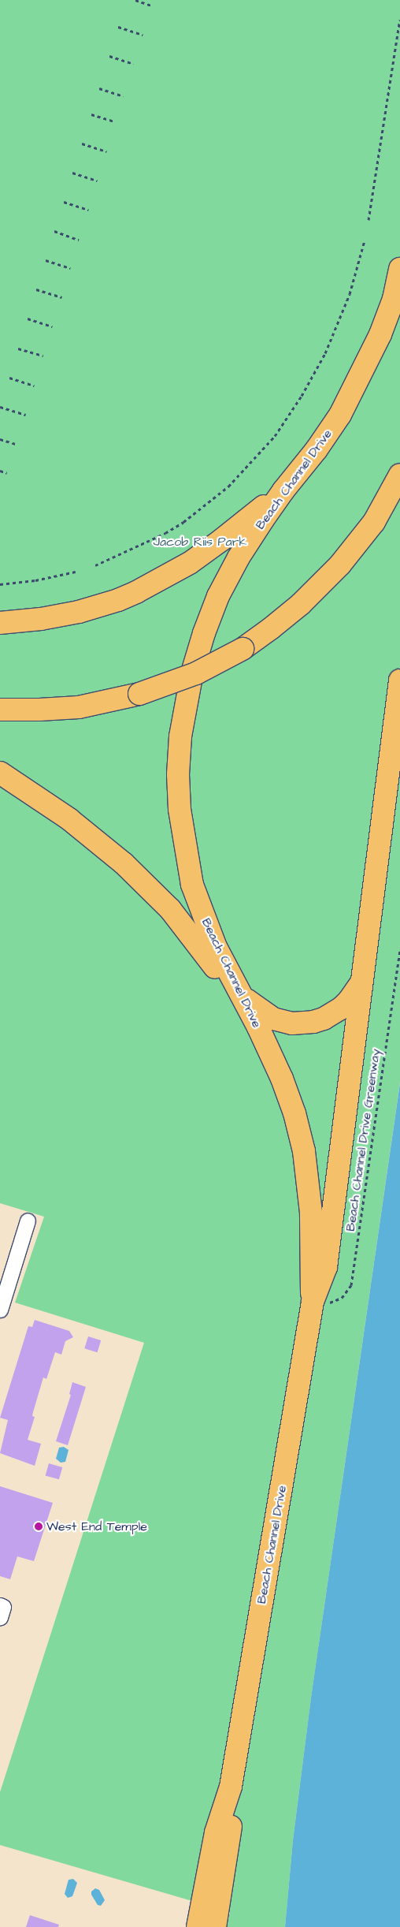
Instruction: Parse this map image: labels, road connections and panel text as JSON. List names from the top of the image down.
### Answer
{
  "streets": {
    "main road": ["Beach Channel Drive"],
    "path": ["Beach Channel Drive Greenway"]
  },
  "crossings": [
    ["Beach Channel Drive", "Beach Channel Drive Greenway"]
  ],
  "parks": ["Jacob Riis Park"],
  "places": ["West End Temple"]
}
